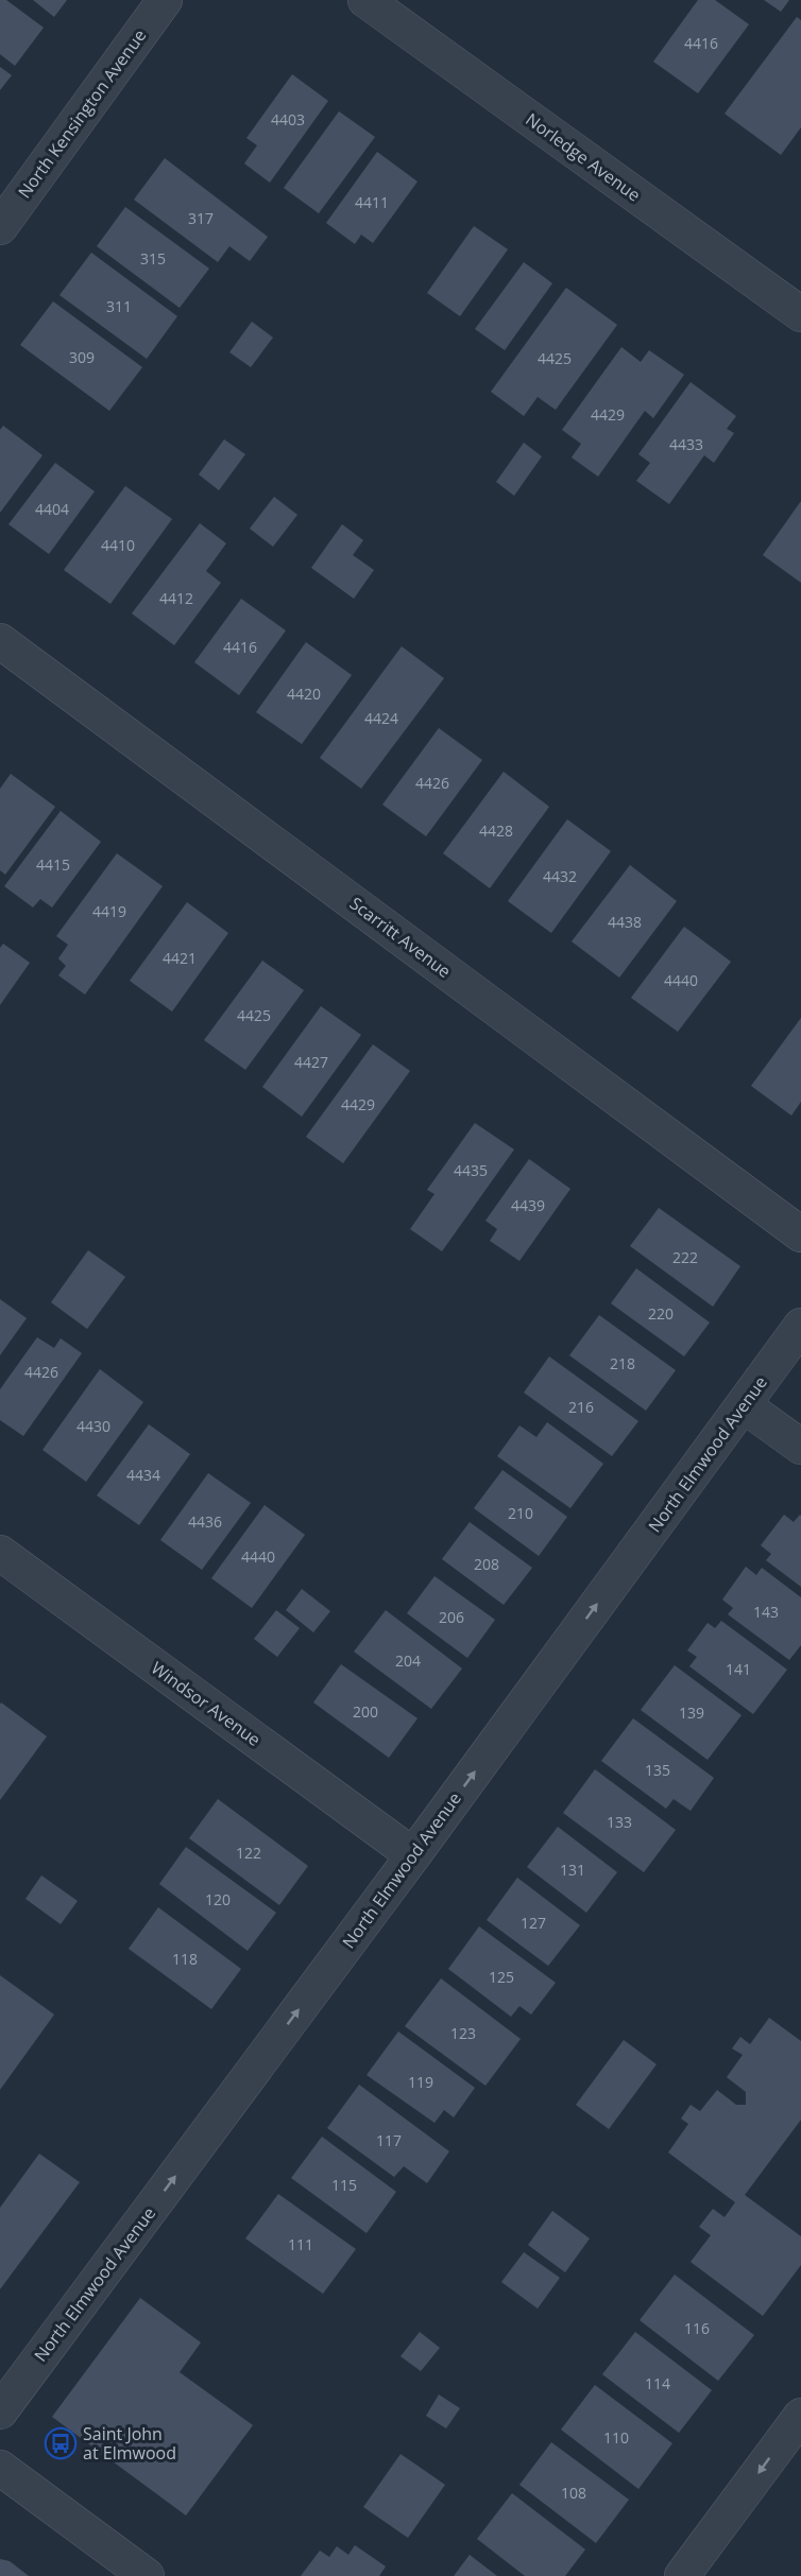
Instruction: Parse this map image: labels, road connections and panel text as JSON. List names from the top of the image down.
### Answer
{
  "streets": {
    "street": [
      "North Kensington Avenue",
      "Norledge Avenue",
      "Scarritt Avenue",
      "North Elmwood Avenue",
      "Windsor Avenue"
    ]
  },
  "crossings": [
    ["North Elmwood Avenue", "Windsor Avenue"]
  ],
  "one_way": ["North Elmwood Avenue"],
  "places": {
    "bus stop": ["Saint John at Elmwood"]
  },
  "house_numbers": [
    "4416",
    "4403",
    "4411",
    "317",
    "315",
    "311",
    "309",
    "4425",
    "4429",
    "4433",
    "4404",
    "4410",
    "4412",
    "4416",
    "4420",
    "4424",
    "4426",
    "4428",
    "4415",
    "4432",
    "4419",
    "4438",
    "4421",
    "4440",
    "4425",
    "4427",
    "4429",
    "4435",
    "4439",
    "222",
    "220",
    "218",
    "4426",
    "216",
    "4430",
    "4434",
    "210",
    "4436",
    "4440",
    "208",
    "143",
    "206",
    "204",
    "141",
    "200",
    "139",
    "135",
    "133",
    "122",
    "131",
    "120",
    "127",
    "118",
    "125",
    "123",
    "119",
    "117",
    "115",
    "111",
    "116",
    "114",
    "110",
    "108"
  ]
}
